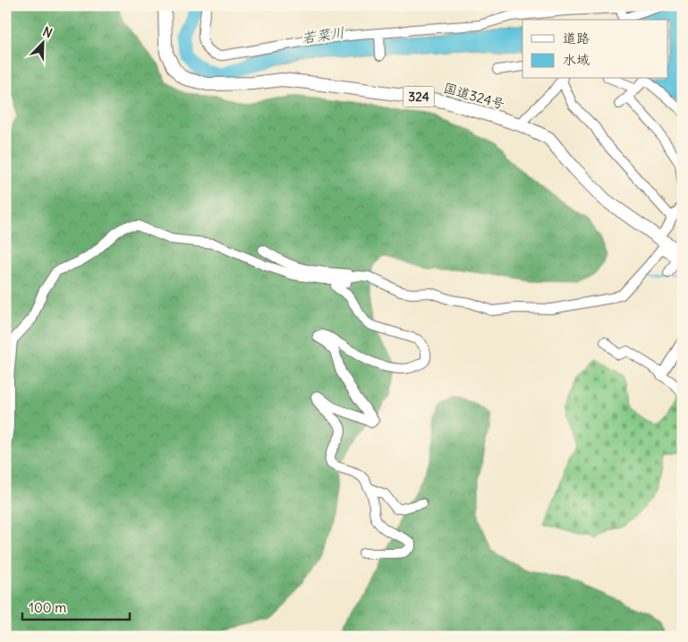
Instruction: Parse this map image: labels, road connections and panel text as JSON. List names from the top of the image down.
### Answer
{
  "streets": {
    "highway": ["国道324号", "324"]
  },
  "water": ["若菜川"],
  "legend": ["道路", "水域"],
  "scale_bar": "100 m",
  "north": "top right"
}
